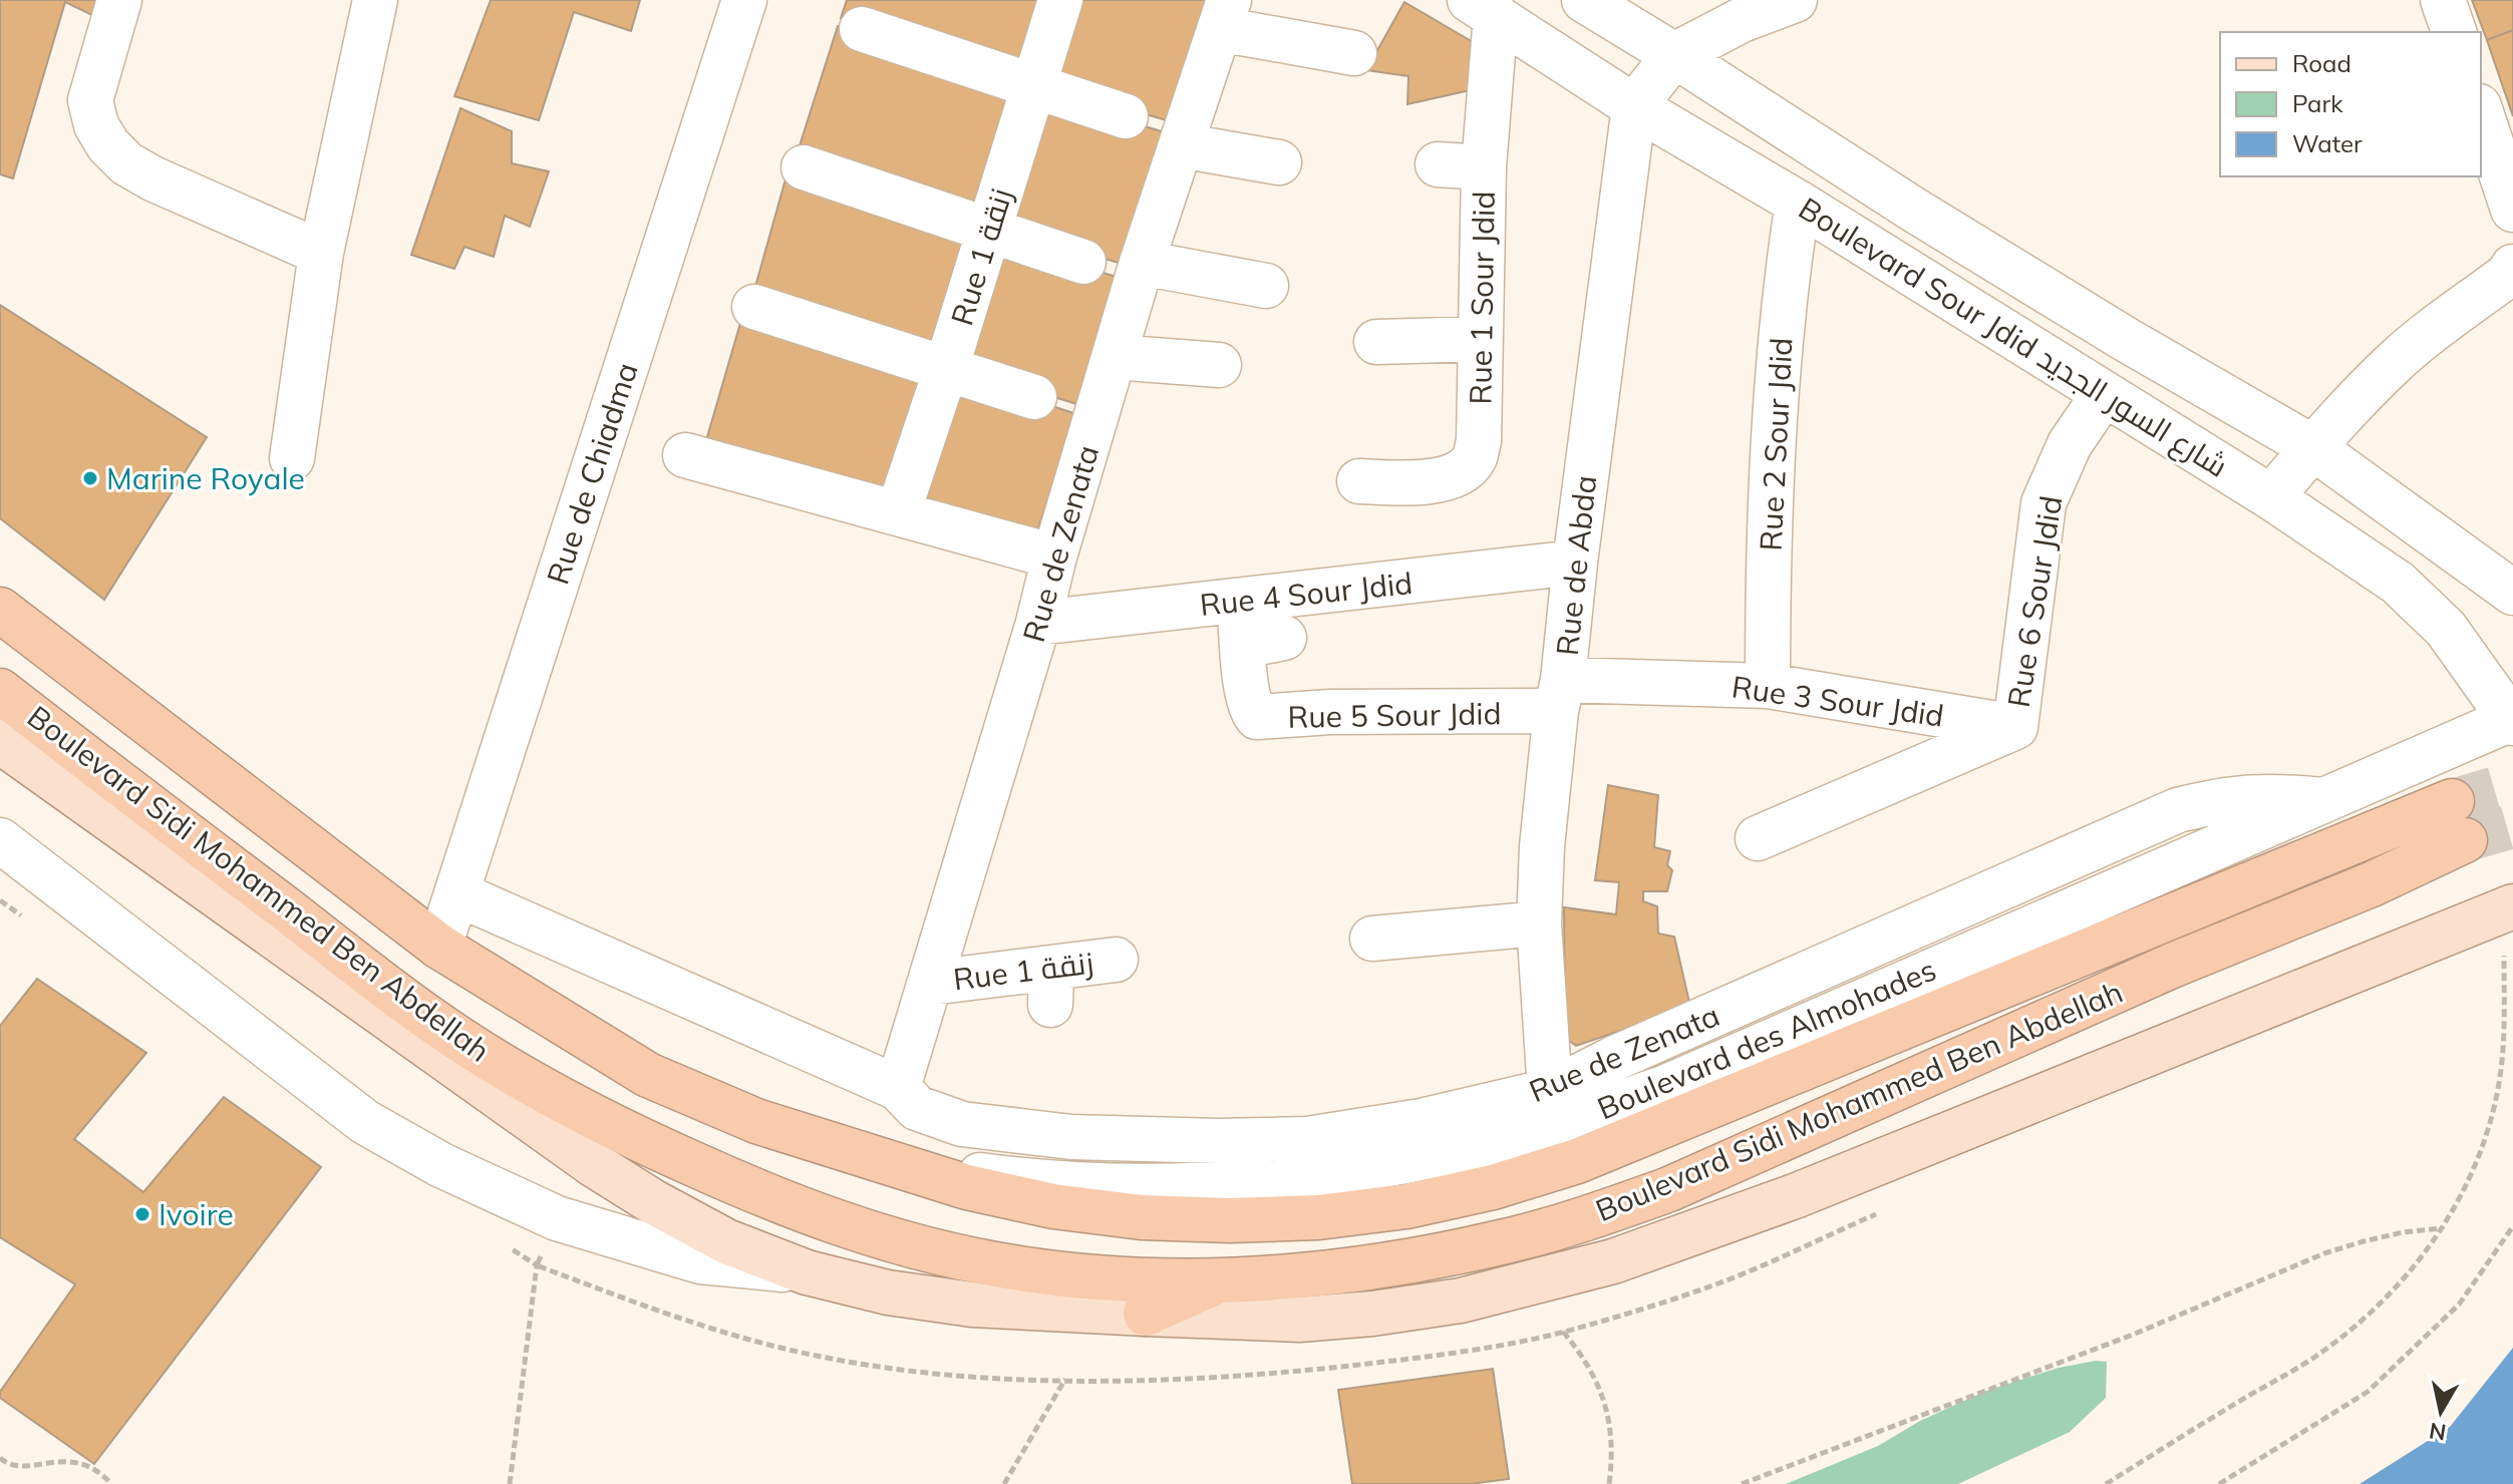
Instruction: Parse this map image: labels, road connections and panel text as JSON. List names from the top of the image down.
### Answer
{
  "streets": {
    "highway": ["Boulevard Sidi Mohammed Ben Abdellah"],
    "street": [
      "Rue 1 زنقة",
      "Rue 1 Sour Jdid",
      "Boulevard Sour Jdid شارع السور الجديد",
      "Rue 2 Sour Jdid",
      "Rue de Chiadma",
      "Rue de Zenata",
      "Rue de Abda",
      "Rue 4 Sour Jdid",
      "Rue 6 Sour Jdid",
      "Rue 3 Sour Jdid",
      "Rue 5 Sour Jdid",
      "Boulevard des Almohades"
    ]
  },
  "crossings": [
    ["Rue 1 زنقة", "Rue de Zenata"],
    ["Rue 1 Sour Jdid", "Boulevard Sour Jdid شارع السور الجديد"],
    ["Boulevard Sour Jdid شارع السور الجديد", "Rue 2 Sour Jdid"],
    ["Boulevard Sour Jdid شارع السور الجديد", "Rue de Abda"],
    ["Boulevard Sour Jdid شارع السور الجديد", "Rue 6 Sour Jdid"],
    ["Boulevard Sour Jdid شارع السور الجديد", "Boulevard des Almohades"],
    ["Rue 2 Sour Jdid", "Rue 3 Sour Jdid"],
    ["Rue de Chiadma", "Rue de Zenata"],
    ["Rue de Chiadma", "Boulevard Sidi Mohammed Ben Abdellah"],
    ["Rue de Zenata", "Rue de Abda"],
    ["Rue de Zenata", "Rue 4 Sour Jdid"],
    ["Rue de Zenata", "Boulevard des Almohades"],
    ["Rue de Abda", "Rue 4 Sour Jdid"],
    ["Rue de Abda", "Rue 3 Sour Jdid"],
    ["Rue de Abda", "Rue 5 Sour Jdid"],
    ["Rue 4 Sour Jdid", "Rue 5 Sour Jdid"],
    ["Rue 6 Sour Jdid", "Rue 3 Sour Jdid"],
    ["Rue 3 Sour Jdid", "Rue 5 Sour Jdid"],
    ["Boulevard Sidi Mohammed Ben Abdellah", "Boulevard des Almohades"]
  ],
  "places": ["Marine Royale", "Ivoire"],
  "legend": ["Road", "Park", "Water"],
  "north": "bottom"
}
